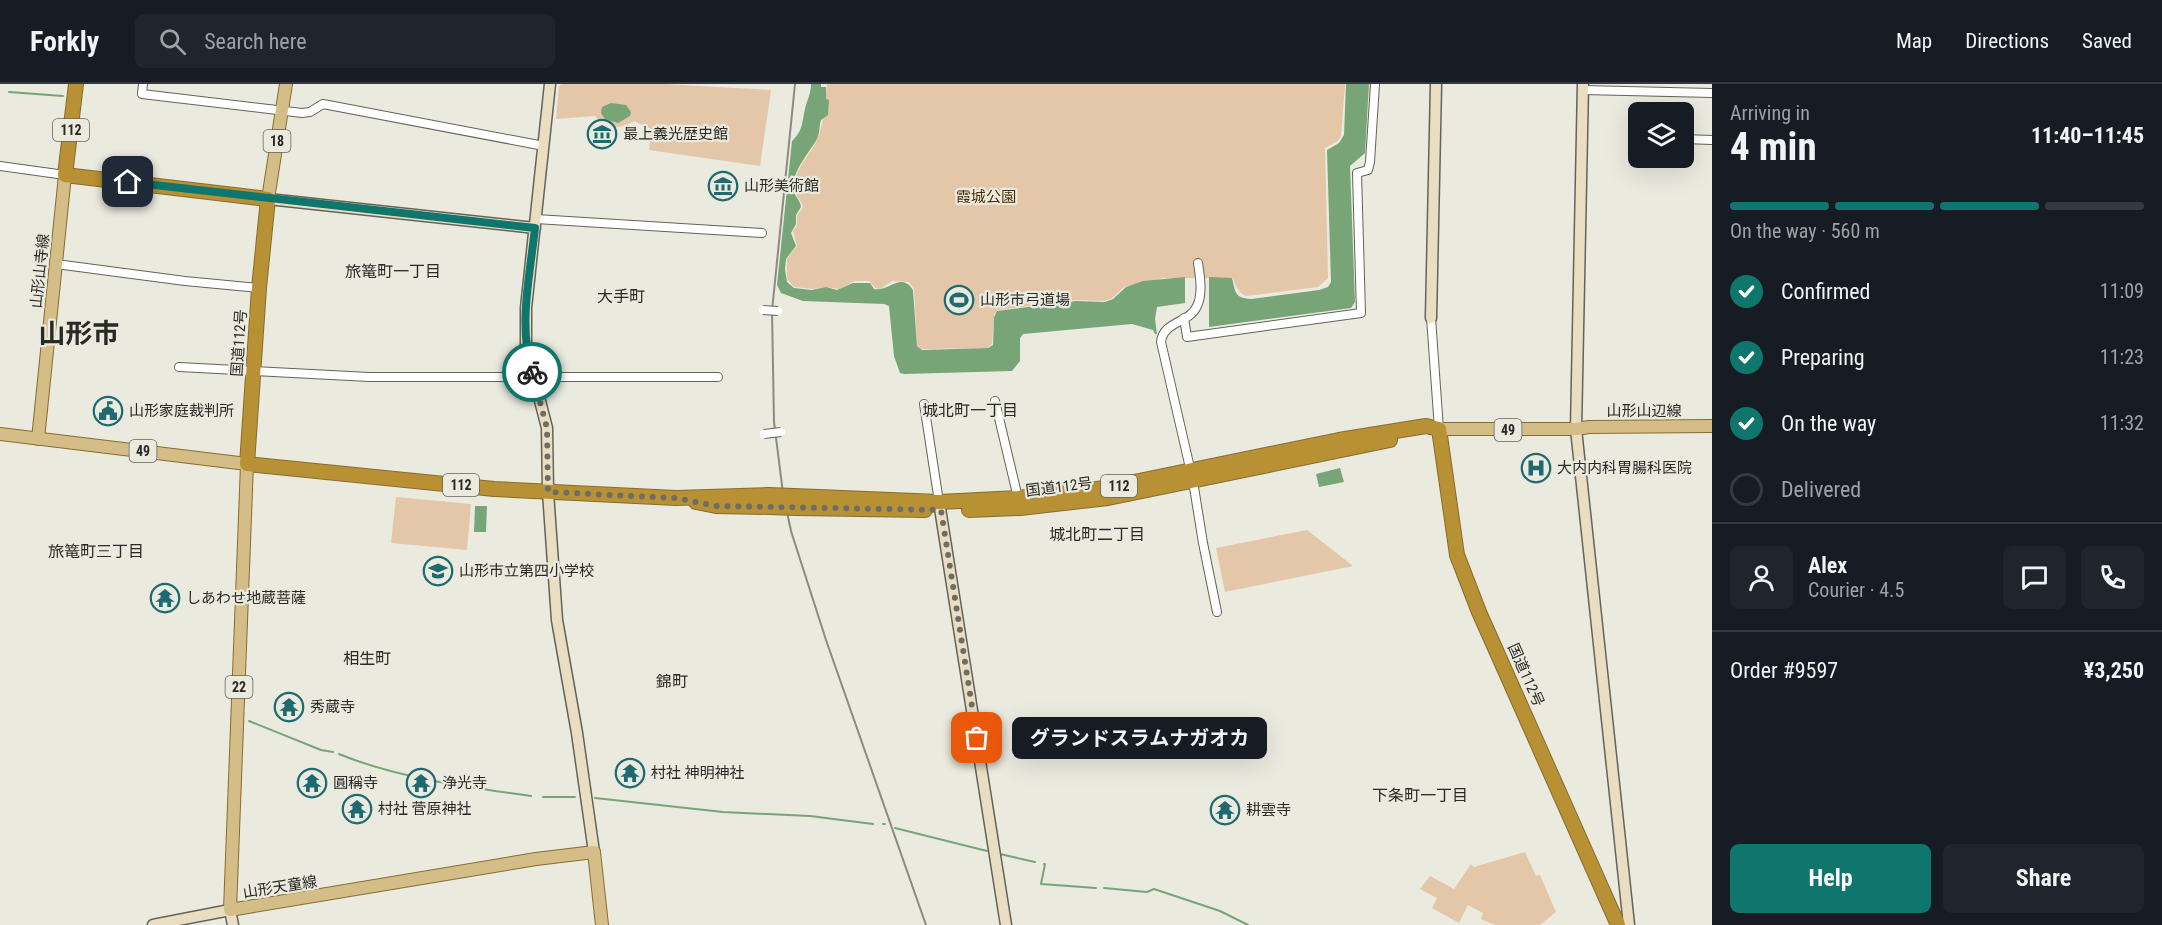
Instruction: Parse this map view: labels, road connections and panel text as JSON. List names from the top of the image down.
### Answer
{
  "streets": {
    "highway": ["112", "国道112号"],
    "main road": [
      "18",
      "山形山寺線",
      "山形山辺線",
      "49",
      "22",
      "山形天童線"
    ]
  },
  "crossings": [
    ["112", "山形山寺線"],
    ["18", "国道112号"],
    ["山形山寺線", "49"],
    ["国道112号", "山形山辺線"],
    ["国道112号", "49"],
    ["国道112号", "山形天童線"],
    ["49", "山形天童線"]
  ],
  "districts": [
    "旅篭町一丁目",
    "大手町",
    "山形市",
    "城北町一丁目",
    "城北町二丁目",
    "旅篭町三丁目",
    "相生町",
    "錦町",
    "下条町一丁目"
  ],
  "parks": ["霞城公園"],
  "places": {
    "museum": ["最上義光歴史館", "山形美術館"],
    "sports": ["山形市弓道場"],
    "public building": ["山形家庭裁判所"],
    "hospital": ["大内内科胃腸科医院"],
    "school or university": ["山形市立第四小学校"],
    "temple": [
      "しあわせ地蔵菩薩",
      "秀蔵寺",
      "村社 神明神社",
      "圓稱寺",
      "浄光寺",
      "村社 菅原神社",
      "耕雲寺"
    ],
    "other": ["グランドスラムナガオカ"]
  },
  "page": {
    "header": "Forkly",
    "search": "Search here",
    "nav": ["Map", "Directions", "Saved"],
    "heading": ["4 min", "Arriving in", "11:40–11:45"],
    "panel": [
      "Alex",
      "Courier · 4.5",
      "Order #9597",
      "¥3,250"
    ],
    "bar": "On the way · 560 m",
    "list": [
      ["Confirmed", "11:09"],
      ["Preparing", "11:23"],
      ["On the way", "11:32"],
      "Delivered"
    ],
    "bubble": "グランドスラムナガオカ",
    "buttons": ["Help", "Share"]
  }
}
